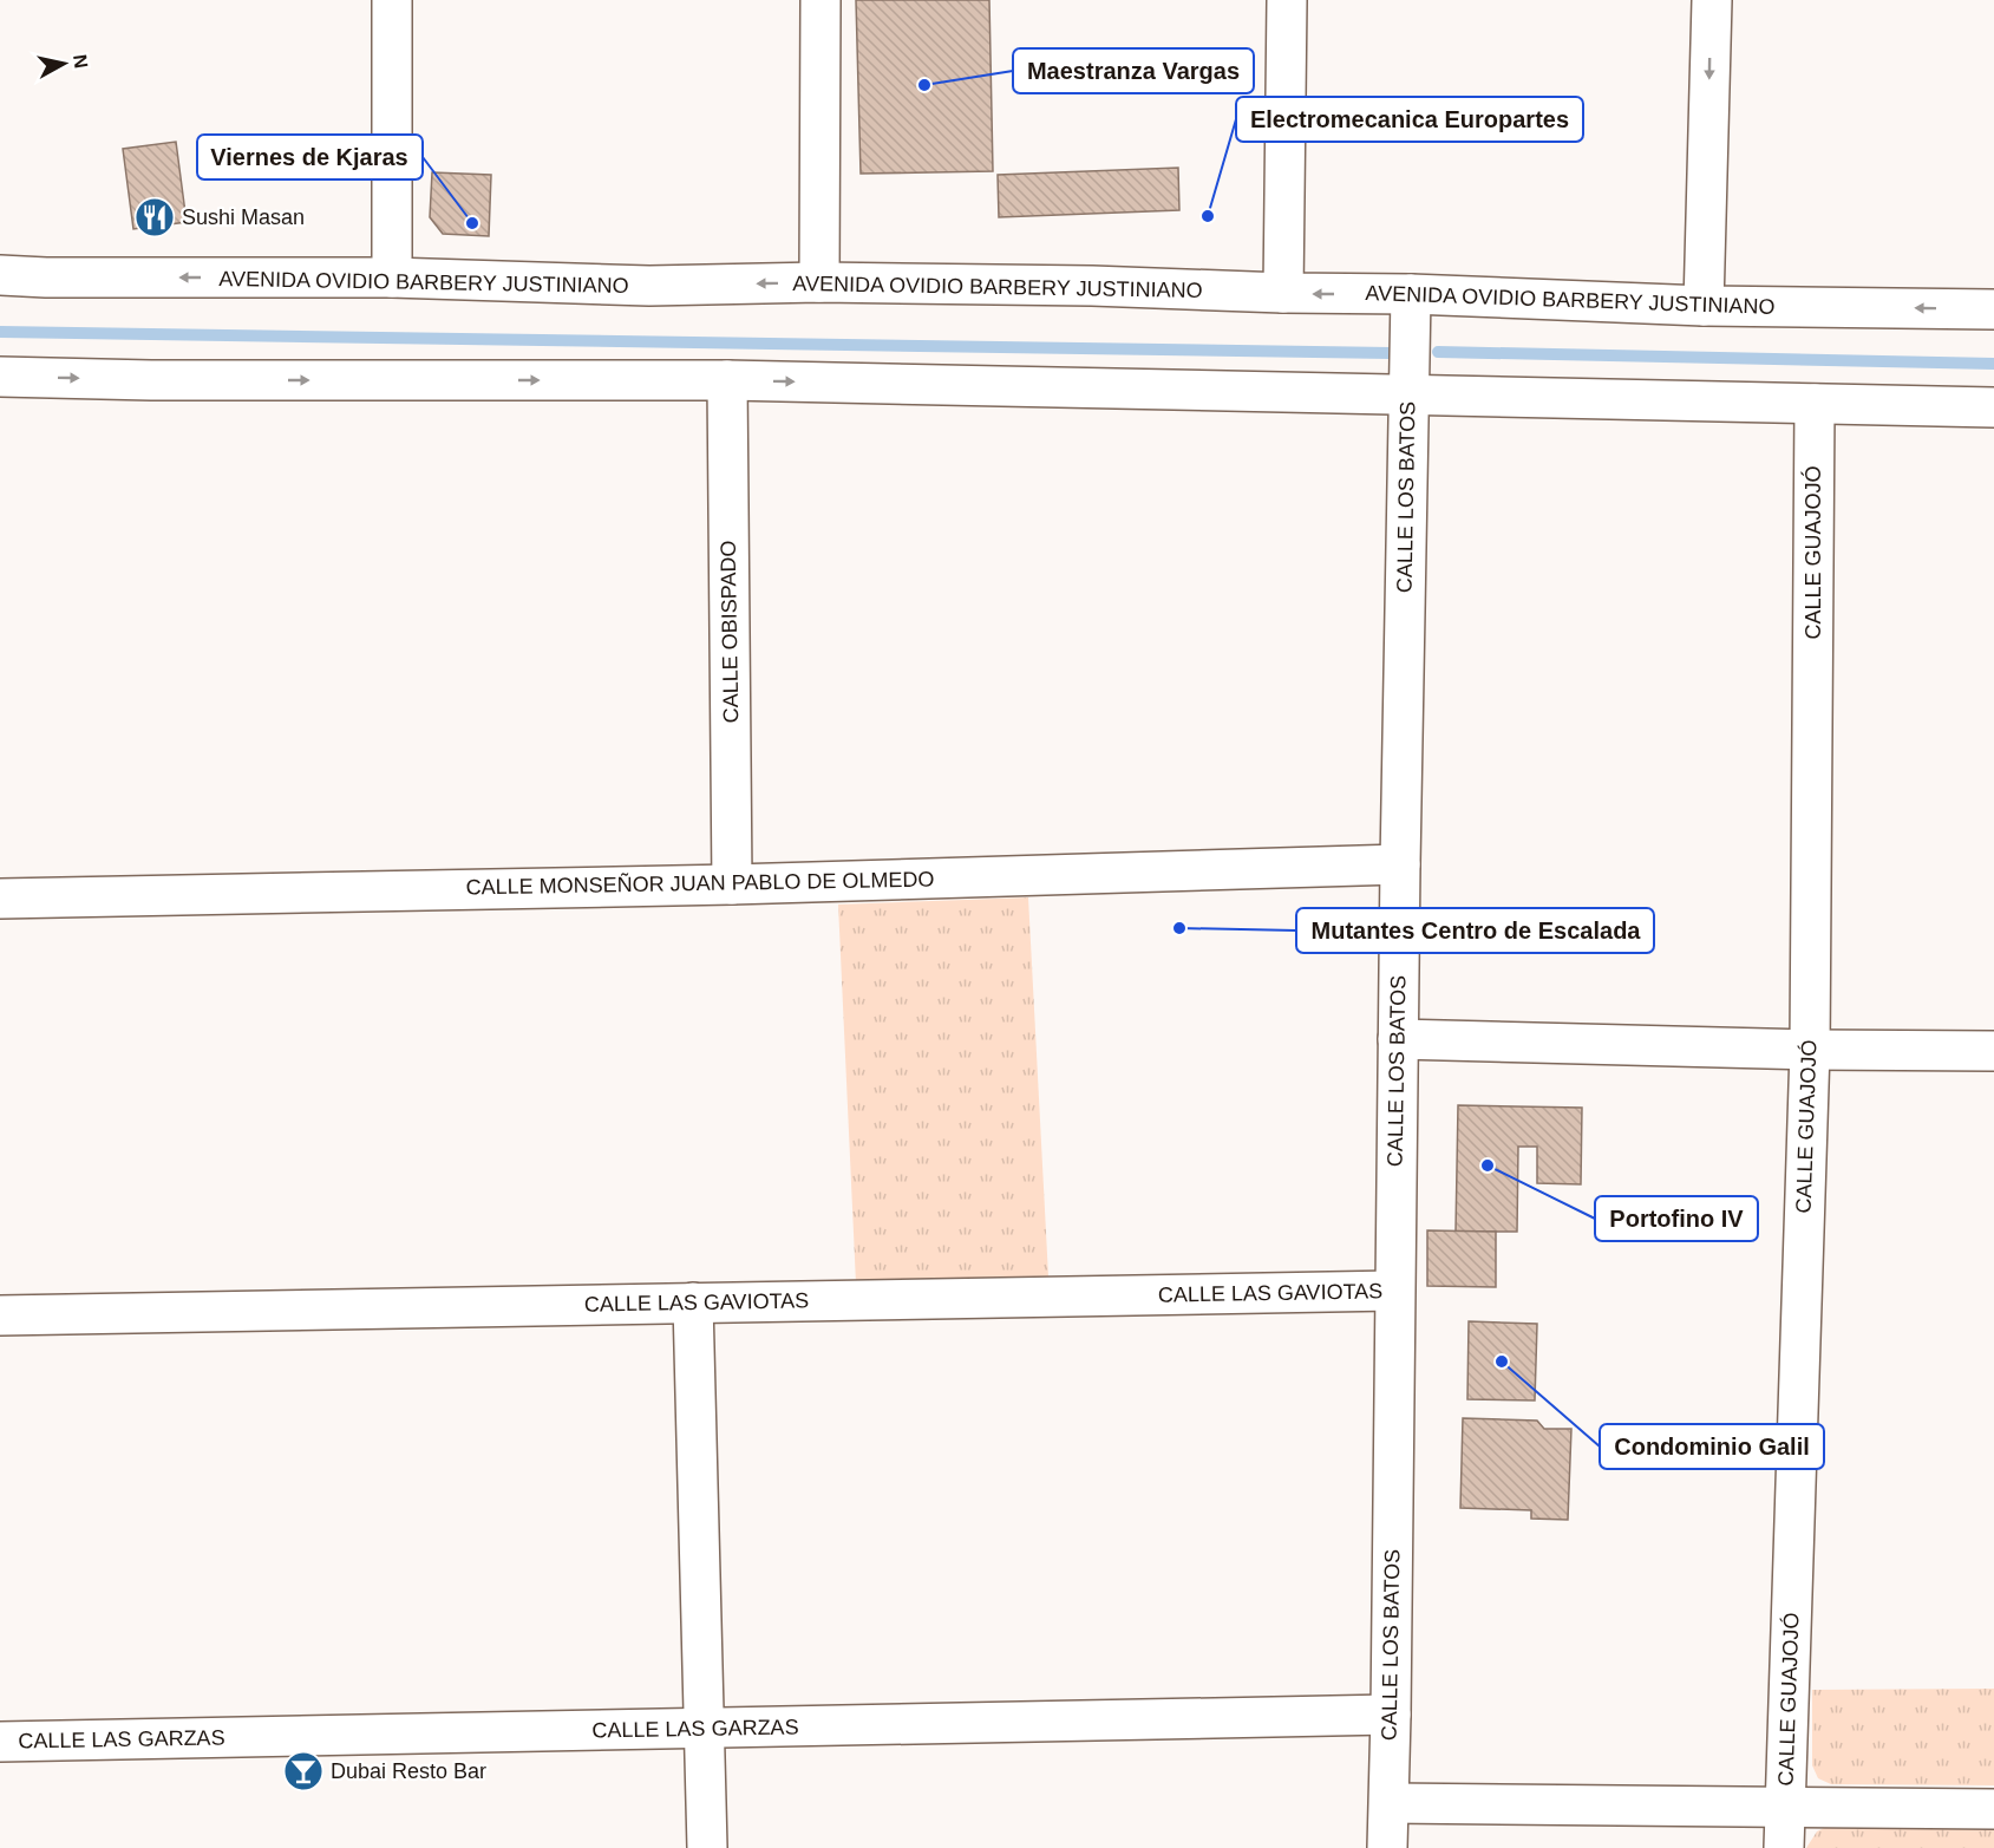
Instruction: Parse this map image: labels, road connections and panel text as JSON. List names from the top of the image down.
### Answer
{
  "streets": {
    "street": [
      "AVENIDA OVIDIO BARBERY JUSTINIANO",
      "CALLE LOS BATOS",
      "CALLE GUAJOJÓ",
      "CALLE OBISPADO",
      "CALLE MONSEÑOR JUAN PABLO DE OLMEDO",
      "CALLE LAS GAVIOTAS",
      "CALLE LAS GARZAS"
    ]
  },
  "crossings": [
    ["AVENIDA OVIDIO BARBERY JUSTINIANO", "CALLE LOS BATOS"],
    ["CALLE LOS BATOS", "CALLE MONSEÑOR JUAN PABLO DE OLMEDO"],
    ["CALLE LOS BATOS", "CALLE LAS GAVIOTAS"],
    ["CALLE LOS BATOS", "CALLE LAS GARZAS"],
    ["CALLE OBISPADO", "CALLE MONSEÑOR JUAN PABLO DE OLMEDO"]
  ],
  "places": {
    "other": [
      "Maestranza Vargas",
      "Electromecanica Europartes",
      "Viernes de Kjaras",
      "Mutantes Centro de Escalada",
      "Portofino IV",
      "Condominio Galil"
    ],
    "restaurant": ["Sushi Masan"],
    "bar": ["Dubai Resto Bar"]
  },
  "north": "right"
}
